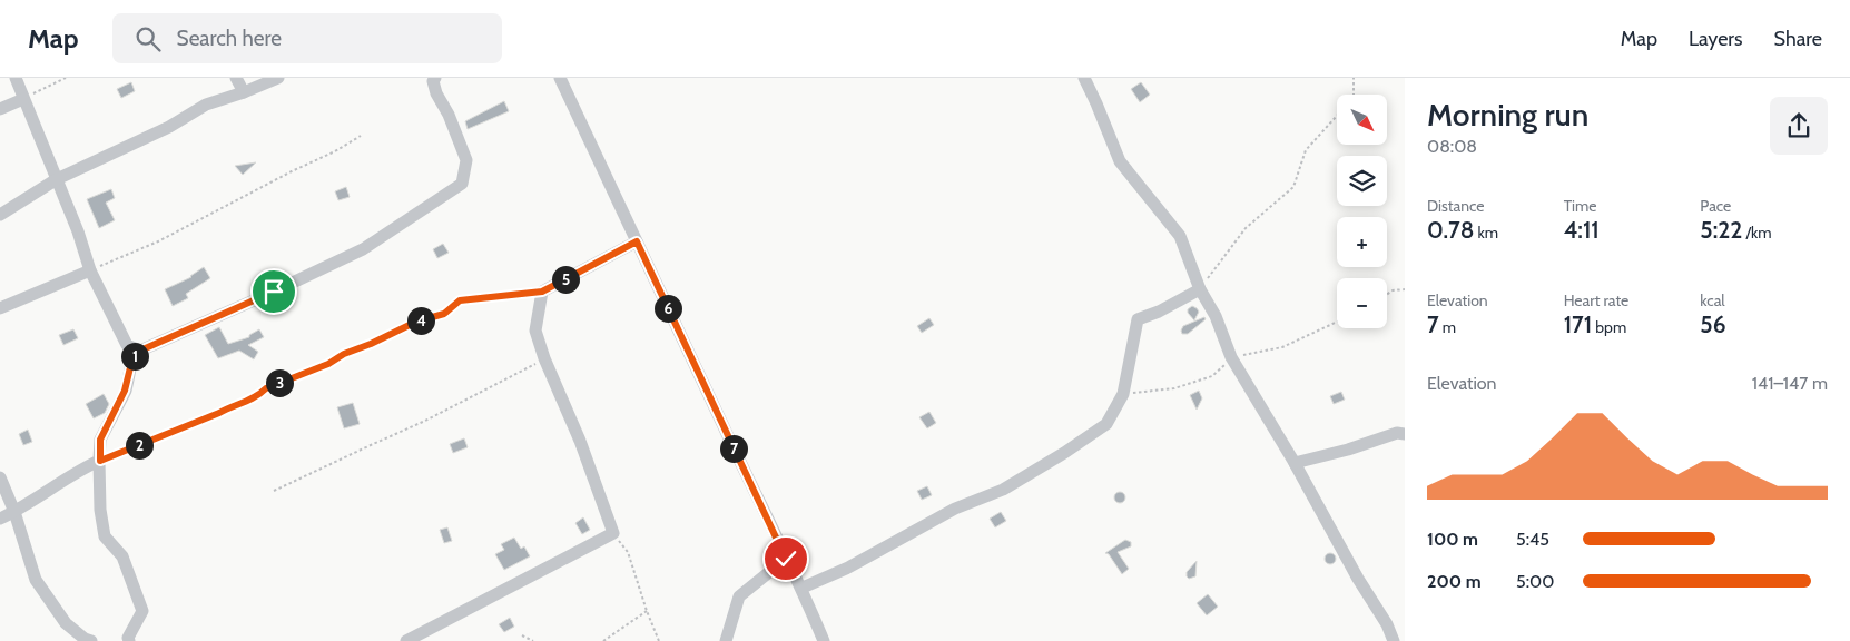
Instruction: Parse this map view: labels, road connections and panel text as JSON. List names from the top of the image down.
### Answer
{
  "north": "bottom right",
  "page": {
    "header": "Map",
    "search": "Search here",
    "nav": ["Map", "Layers", "Share"],
    "heading": ["Morning run", "08:08"],
    "map_buttons": ["+", "−"],
    "stats": [
      ["Distance", "0.78 km"],
      ["Time", "4:11"],
      ["Pace", "5:22 /km"],
      ["Elevation", "7 m"],
      ["Heart rate", "171 bpm"],
      ["kcal", "56"]
    ],
    "pins": [
      "5",
      "6",
      "4",
      "1",
      "3",
      "2",
      "7"
    ],
    "chart": ["Elevation", "141–147 m"],
    "list": [
      {
        "name": "100 m",
        "note": "5:45"
      },
      {
        "name": "200 m",
        "note": "5:00"
      }
    ]
  }
}
